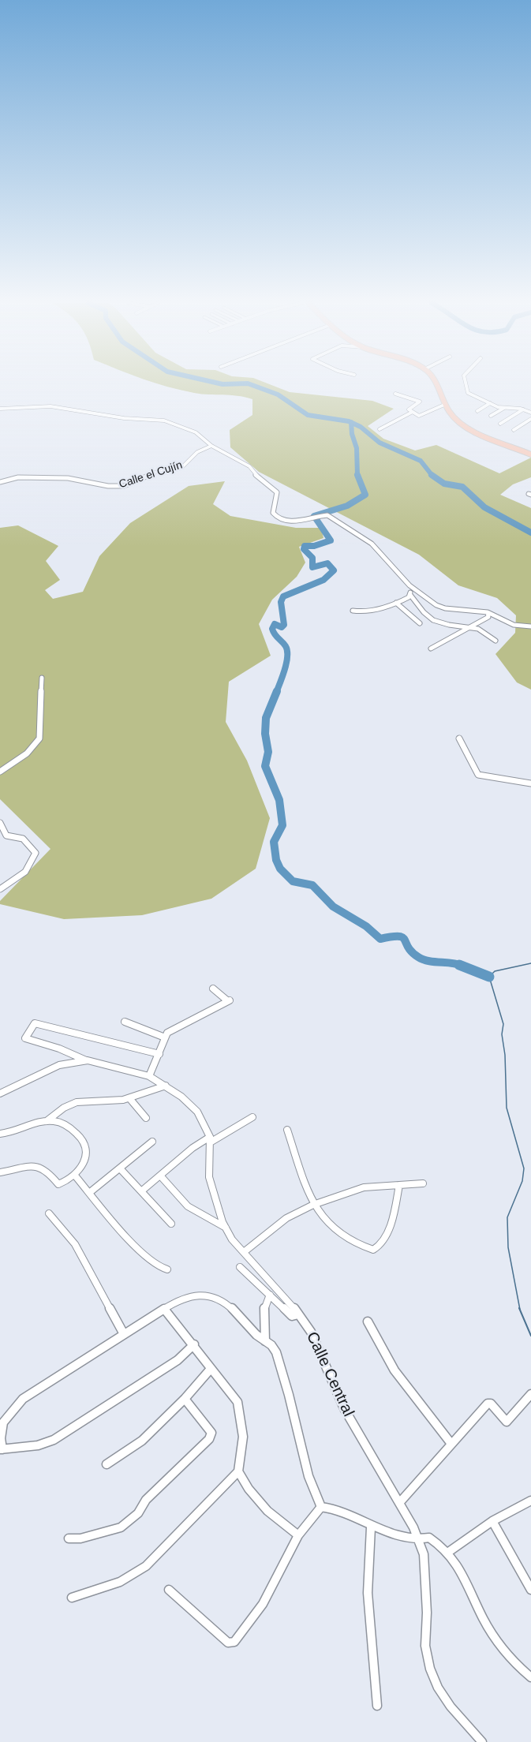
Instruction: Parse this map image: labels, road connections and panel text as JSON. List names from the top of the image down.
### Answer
{
  "streets": {
    "street": ["Calle el Cujín", "Calle Central"]
  }
}
